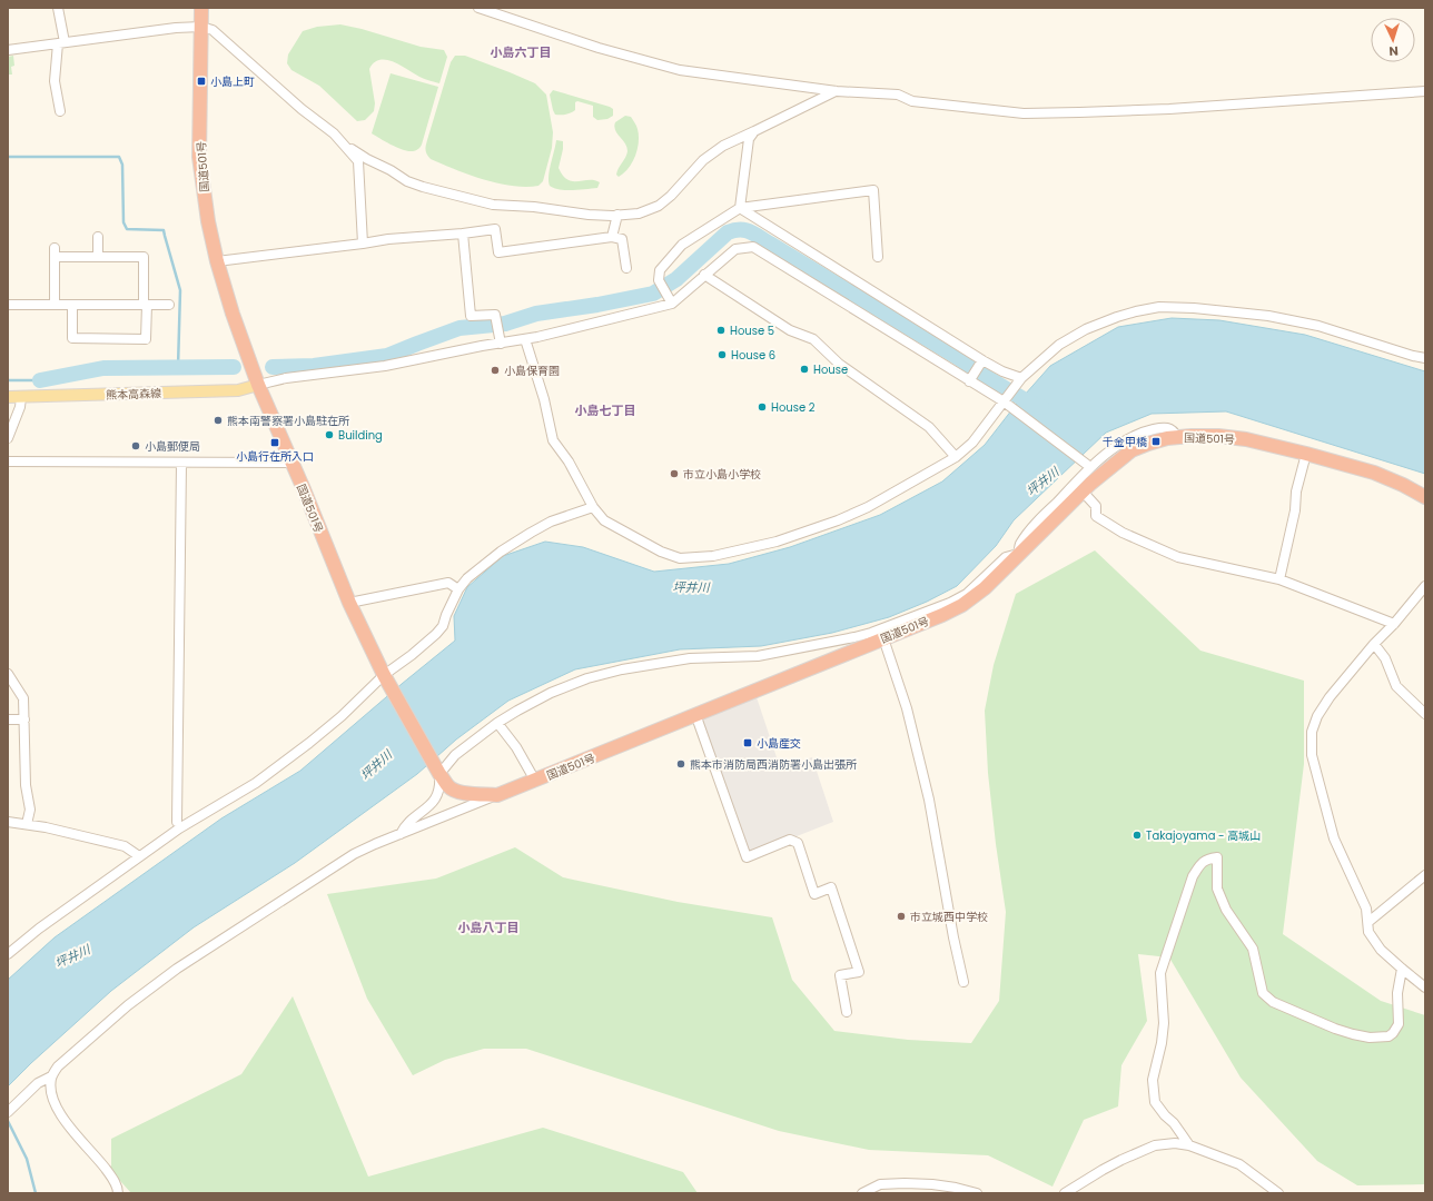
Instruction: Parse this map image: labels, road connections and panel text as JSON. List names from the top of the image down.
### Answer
{
  "streets": {
    "highway": ["国道501号"],
    "main road": ["熊本高森線"]
  },
  "crossings": [
    ["国道501号", "熊本高森線"]
  ],
  "districts": ["小島六丁目", "小島七丁目", "小島八丁目"],
  "water": ["坪井川"],
  "places": {
    "transit": [
      "小島上町",
      "千金甲橋",
      "小島行在所入口",
      "小島産交"
    ],
    "other": [
      "House 5",
      "House 6",
      "House",
      "小島保育園",
      "House 2",
      "熊本南警察署小島駐在所",
      "Building",
      "小島郵便局",
      "市立小島小学校",
      "熊本市消防局西消防署小島出張所",
      "Takajoyama - 高城山",
      "市立城西中学校"
    ]
  },
  "north": "bottom"
}
